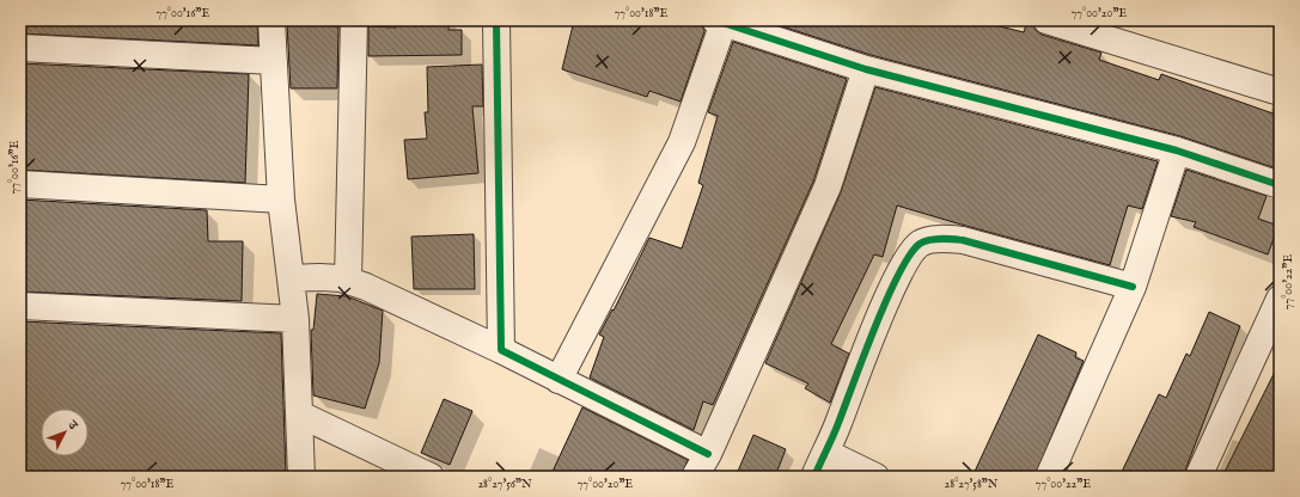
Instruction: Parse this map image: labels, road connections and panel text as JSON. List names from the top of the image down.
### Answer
{
  "north": "top right",
  "coordinates": [
    "77°00'16\"E",
    "77°00'18\"E",
    "77°00'20\"E",
    "77°00'22\"E",
    "28°27'56\"N",
    "28°27'58\"N"
  ]
}
